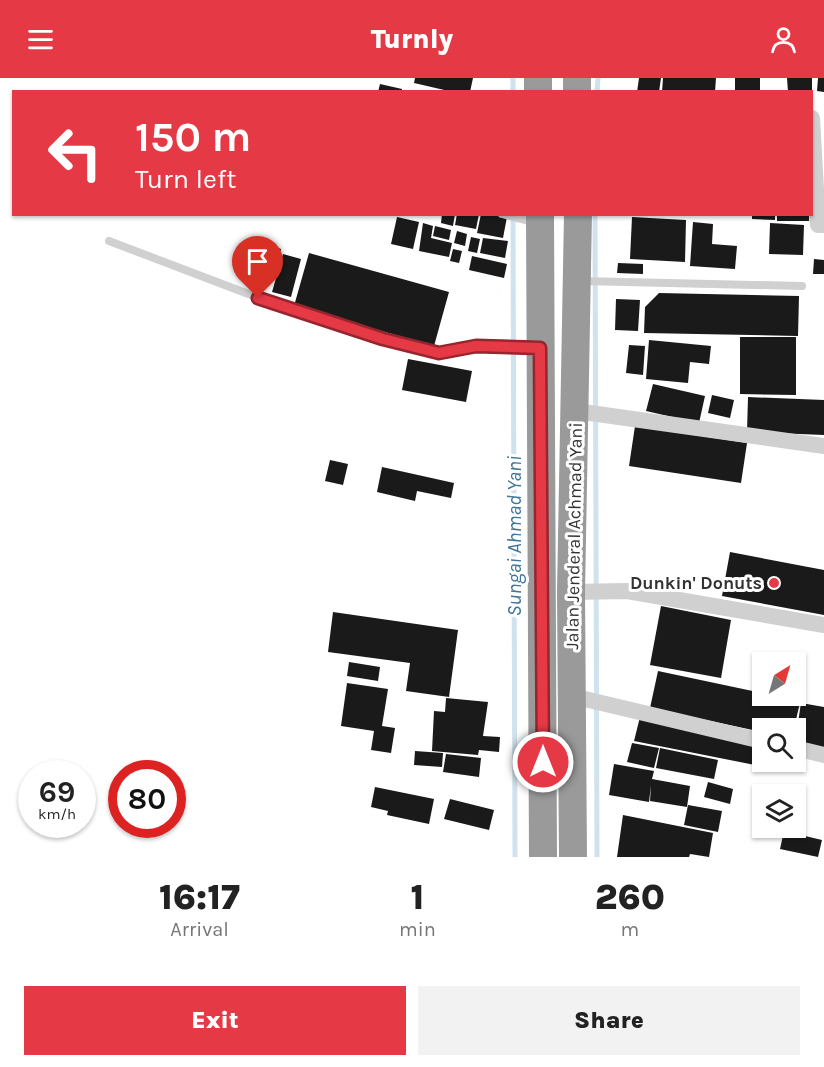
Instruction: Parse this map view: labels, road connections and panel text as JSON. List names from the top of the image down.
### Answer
{
  "streets": {
    "highway": ["Jalan Jenderal Achmad Yani"]
  },
  "water": ["Sungai Ahmad Yani"],
  "places": ["Dunkin' Donuts"],
  "north": "top right",
  "page": {
    "header": "Turnly",
    "turn": ["150 m", "Turn left"],
    "speed": "69 km/h",
    "limit": "80",
    "eta": [
      "16:17",
      "Arrival",
      "1",
      "min",
      "260",
      "m"
    ],
    "buttons": ["Exit", "Share"]
  }
}
